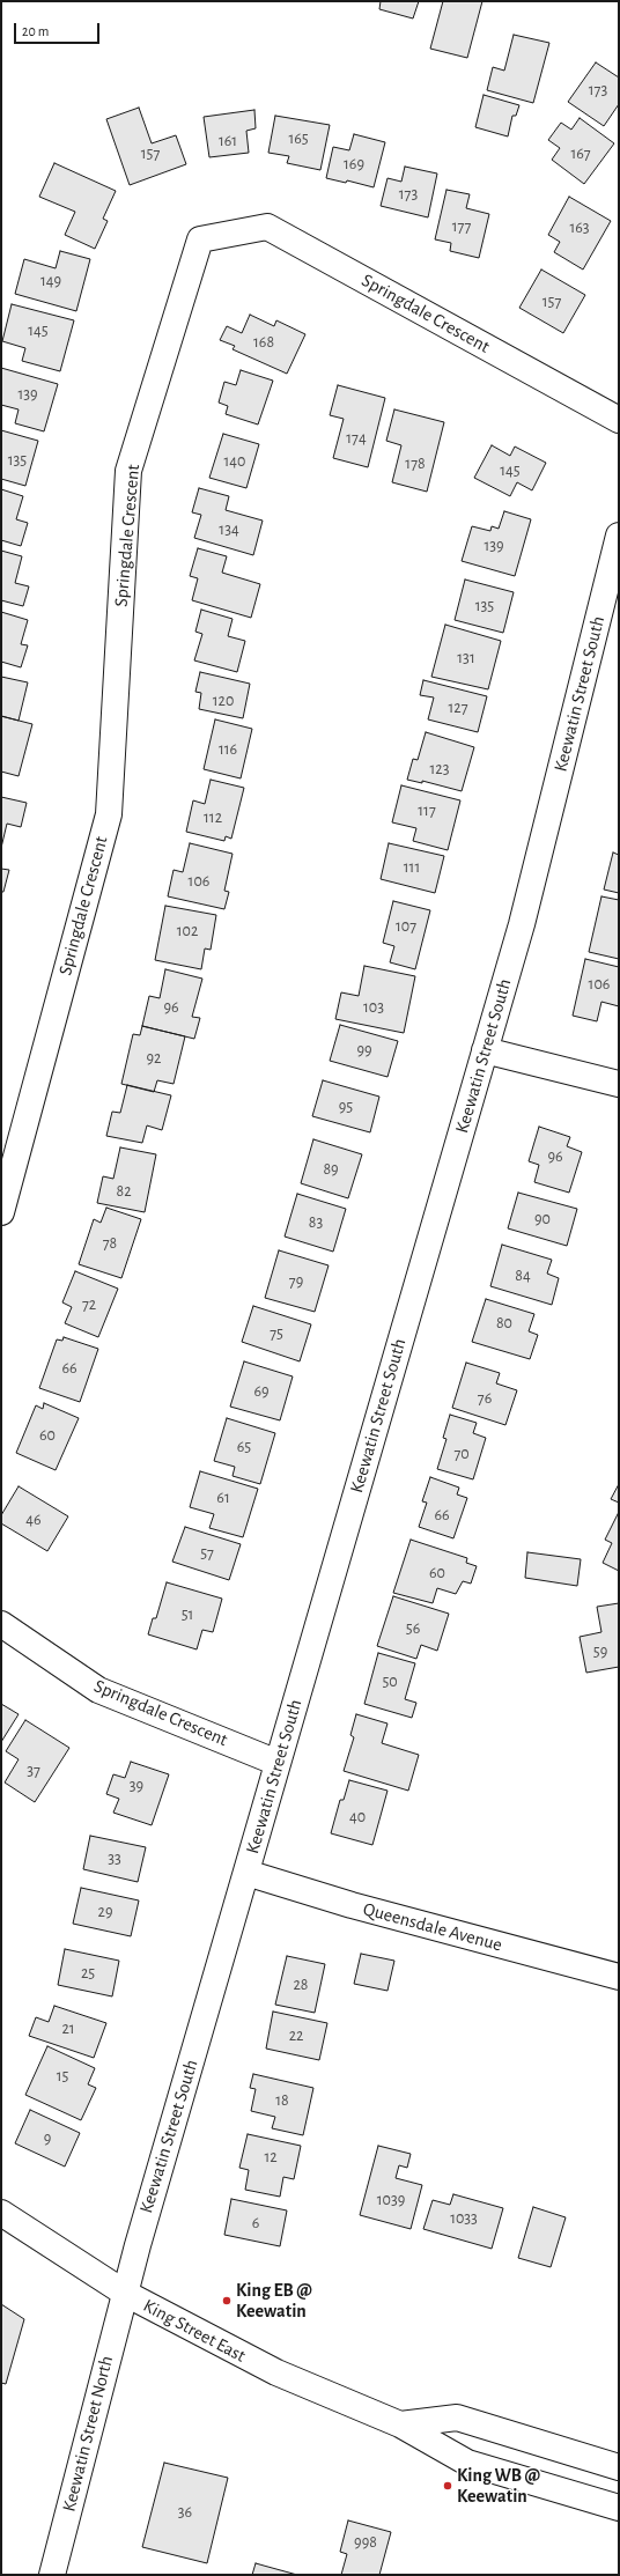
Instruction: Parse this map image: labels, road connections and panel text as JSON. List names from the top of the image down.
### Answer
{
  "streets": {
    "street": [
      "Springdale Crescent",
      "Keewatin Street South",
      "Queensdale Avenue",
      "King Street East",
      "Keewatin Street North"
    ]
  },
  "crossings": [
    ["Springdale Crescent", "Keewatin Street South"],
    ["Keewatin Street South", "Queensdale Avenue"],
    ["Keewatin Street South", "King Street East"],
    ["Keewatin Street South", "Keewatin Street North"],
    ["King Street East", "Keewatin Street North"]
  ],
  "places": ["King EB @ Keewatin", "King WB @ Keewatin"],
  "house_numbers": [
    "173",
    "165",
    "161",
    "157",
    "167",
    "169",
    "173",
    "177",
    "163",
    "149",
    "157",
    "145",
    "168",
    "139",
    "174",
    "135",
    "140",
    "178",
    "145",
    "134",
    "139",
    "135",
    "131",
    "120",
    "127",
    "116",
    "123",
    "117",
    "112",
    "111",
    "106",
    "107",
    "102",
    "106",
    "96",
    "103",
    "99",
    "92",
    "95",
    "96",
    "89",
    "82",
    "90",
    "83",
    "78",
    "84",
    "79",
    "72",
    "80",
    "75",
    "66",
    "69",
    "76",
    "60",
    "65",
    "70",
    "61",
    "66",
    "46",
    "57",
    "60",
    "51",
    "56",
    "59",
    "50",
    "37",
    "39",
    "40",
    "33",
    "29",
    "25",
    "28",
    "21",
    "22",
    "15",
    "18",
    "9",
    "12",
    "1039",
    "1033",
    "6",
    "36",
    "998"
  ],
  "scale_bar": "20 m"
}
